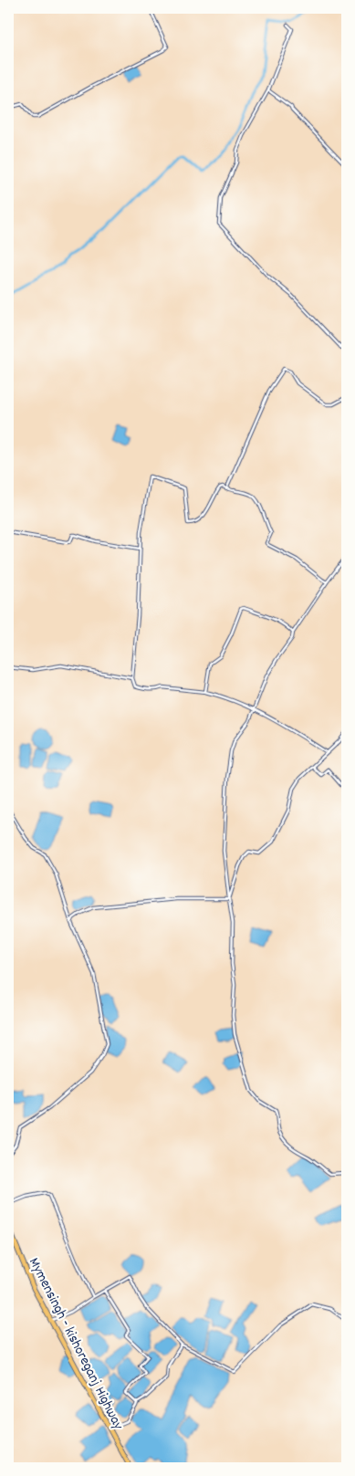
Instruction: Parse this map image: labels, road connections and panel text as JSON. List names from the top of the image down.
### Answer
{
  "streets": {
    "main road": ["Mymensingh - kishoreganj Highway"]
  }
}
